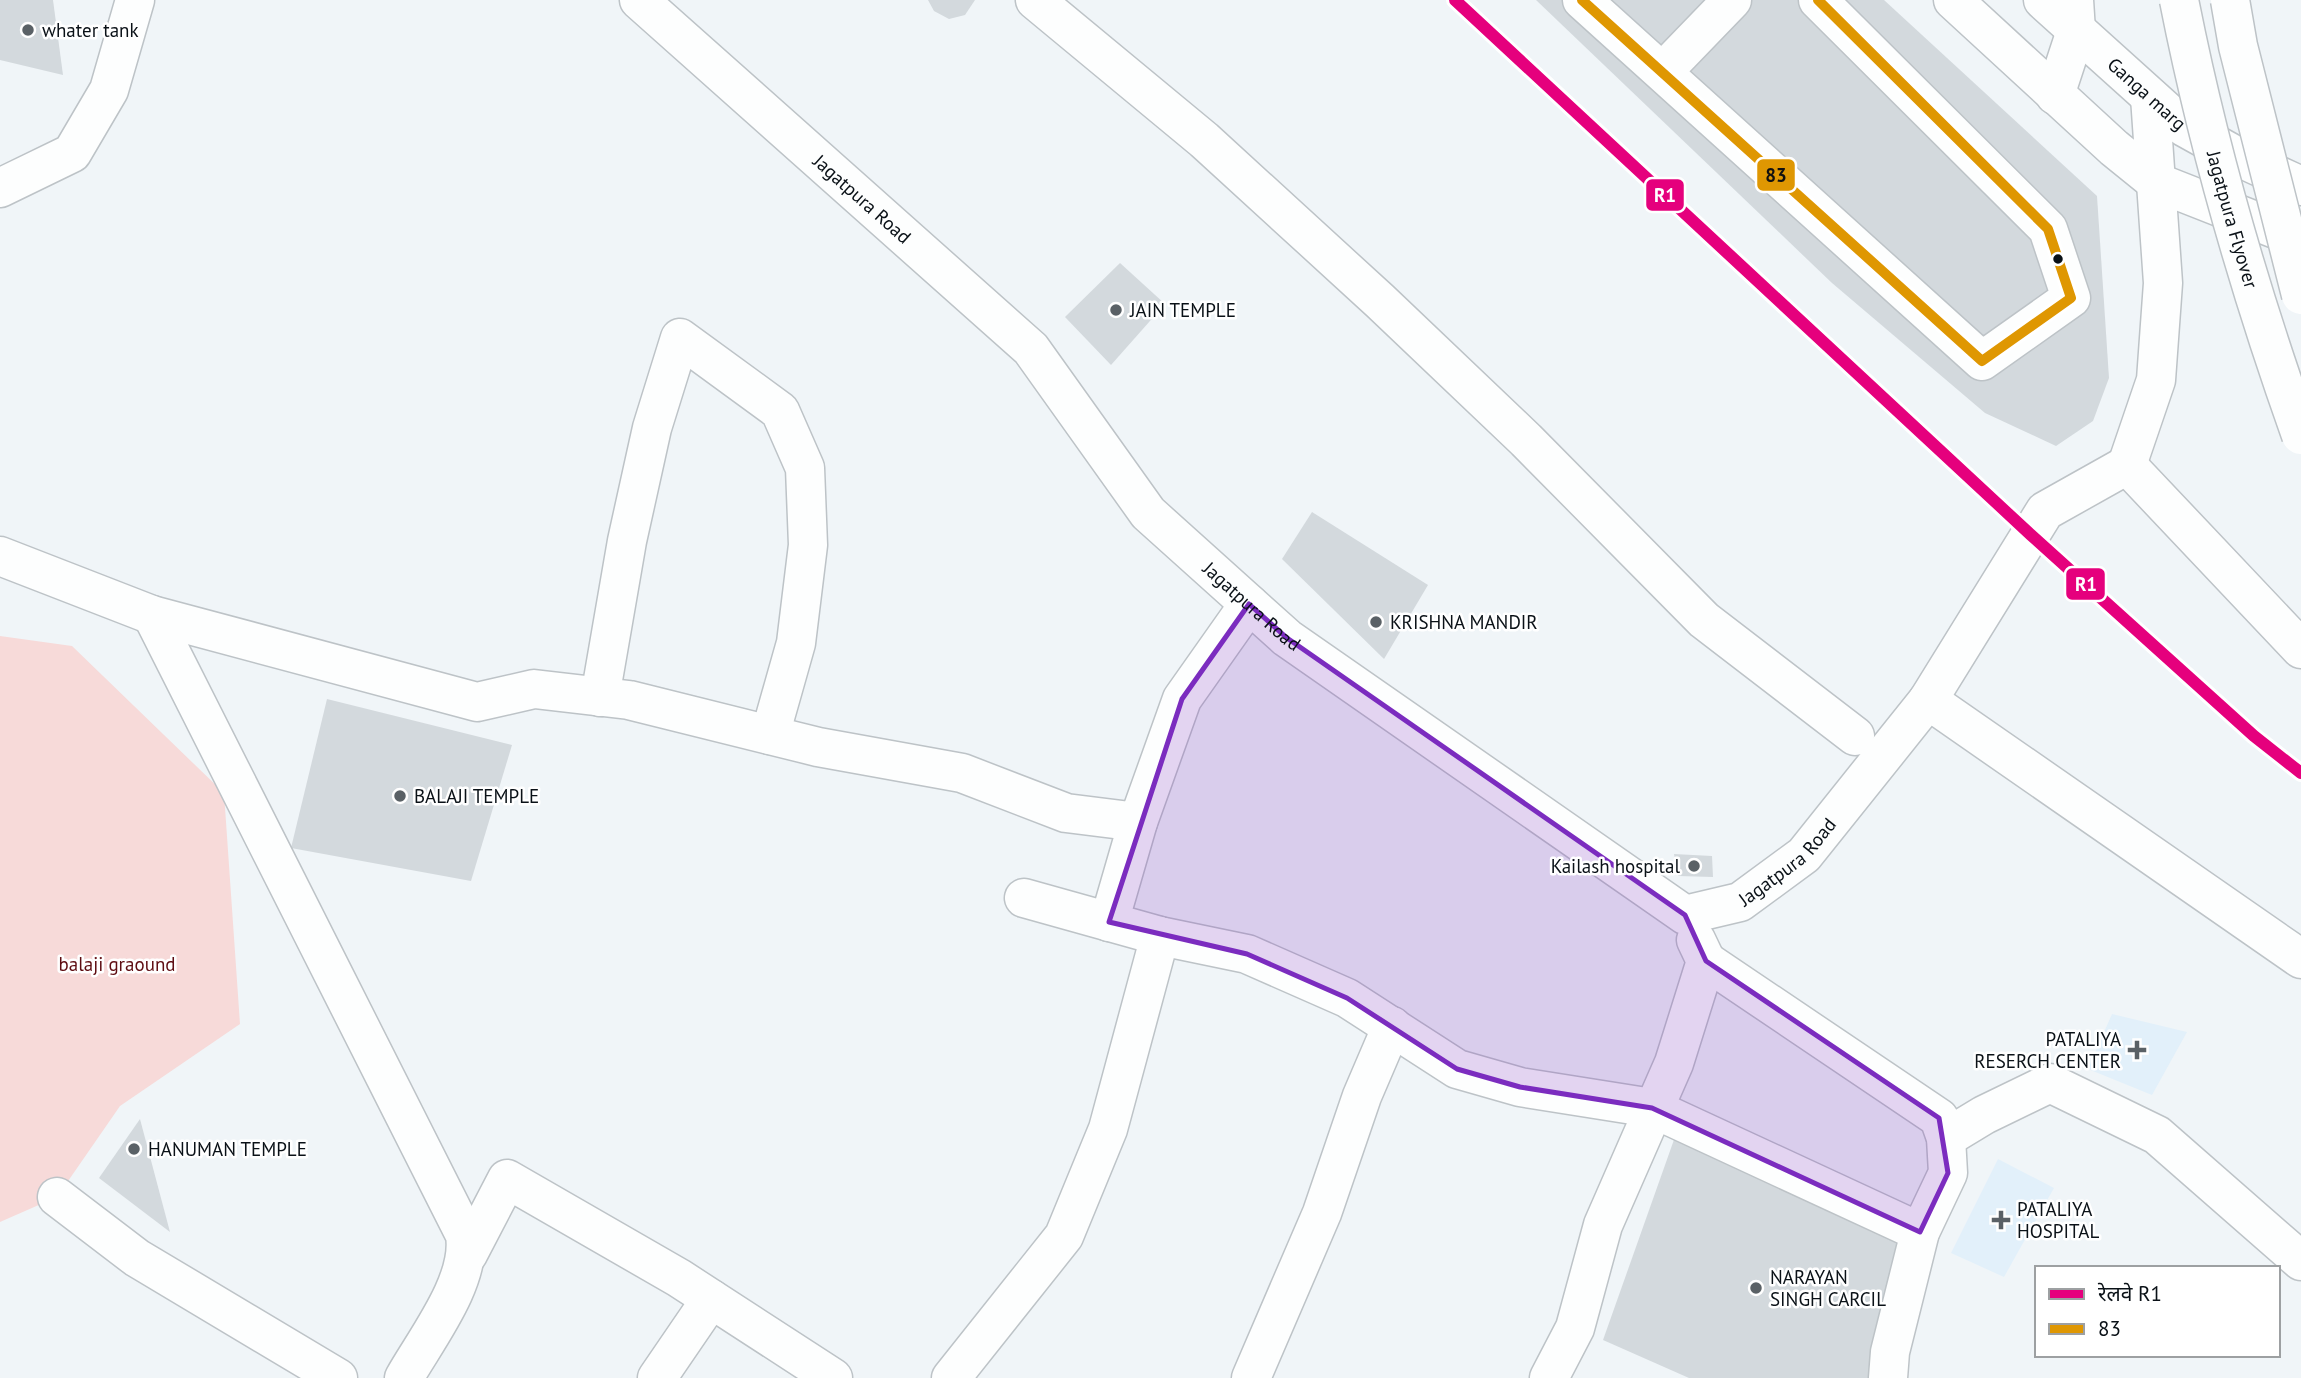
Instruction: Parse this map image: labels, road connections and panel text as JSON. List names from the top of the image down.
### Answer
{
  "streets": {
    "street": ["Ganga marg", "Jagatpura Road", "Jagatpura Flyover"]
  },
  "parks": ["balaji graound"],
  "places": {
    "other": [
      "whater tank",
      "JAIN TEMPLE",
      "KRISHNA MANDIR",
      "BALAJI TEMPLE",
      "Kailash hospital",
      "HANUMAN TEMPLE",
      "NARAYAN SINGH CARCIL"
    ],
    "health": ["PATALIYA RESERCH CENTER", "PATALIYA HOSPITAL"]
  },
  "lines": ["rail line R1", "transit line 83"],
  "legend": ["रेलवे R1", "83"]
}
